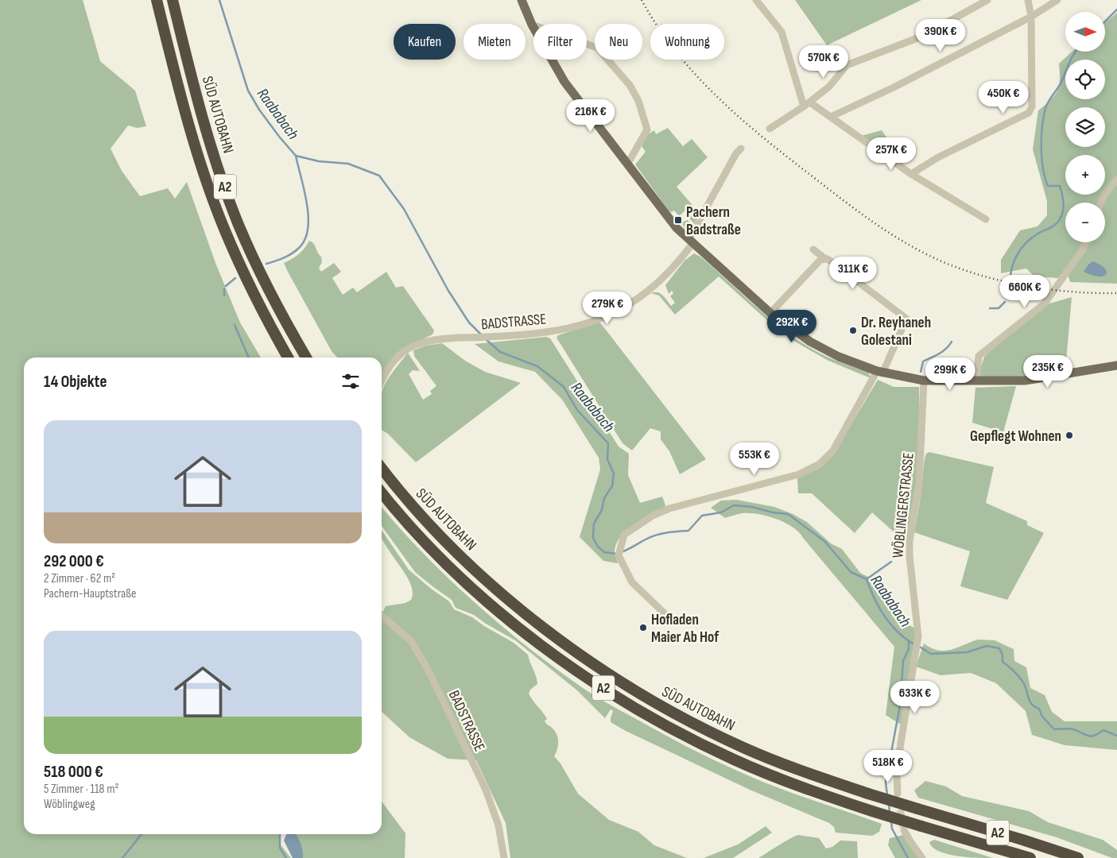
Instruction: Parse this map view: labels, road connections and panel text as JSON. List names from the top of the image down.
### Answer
{
  "streets": {
    "highway": ["SÜD AUTOBAHN", "A2"],
    "street": ["BADSTRASSE", "WÖBLINGERSTRASSE"]
  },
  "water": ["Raababach"],
  "places": {
    "transit": ["Pachern Badstraße"],
    "other": ["Dr. Reyhaneh Golestani", "Gepflegt Wohnen", "Hofladen Maier Ab Hof"]
  },
  "north": "right",
  "page": {
    "map_buttons": ["+", "−"],
    "price": [
      "390K €",
      "570K €",
      "450K €",
      "216K €",
      "257K €",
      "311K €",
      "660K €",
      "279K €",
      "292K €",
      "235K €",
      "299K €",
      "553K €",
      "633K €",
      "518K €"
    ],
    "chip": [
      "Kaufen",
      "Mieten",
      "Filter",
      "Neu",
      "Wohnung"
    ],
    "heading": "14 Objekte",
    "list": [
      {
        "name": "292 000 €",
        "note": "2 Zimmer · 62 m² · Pachern-Hauptstraße"
      },
      {
        "name": "518 000 €",
        "note": "5 Zimmer · 118 m² · Wöblingweg"
      }
    ]
  }
}
